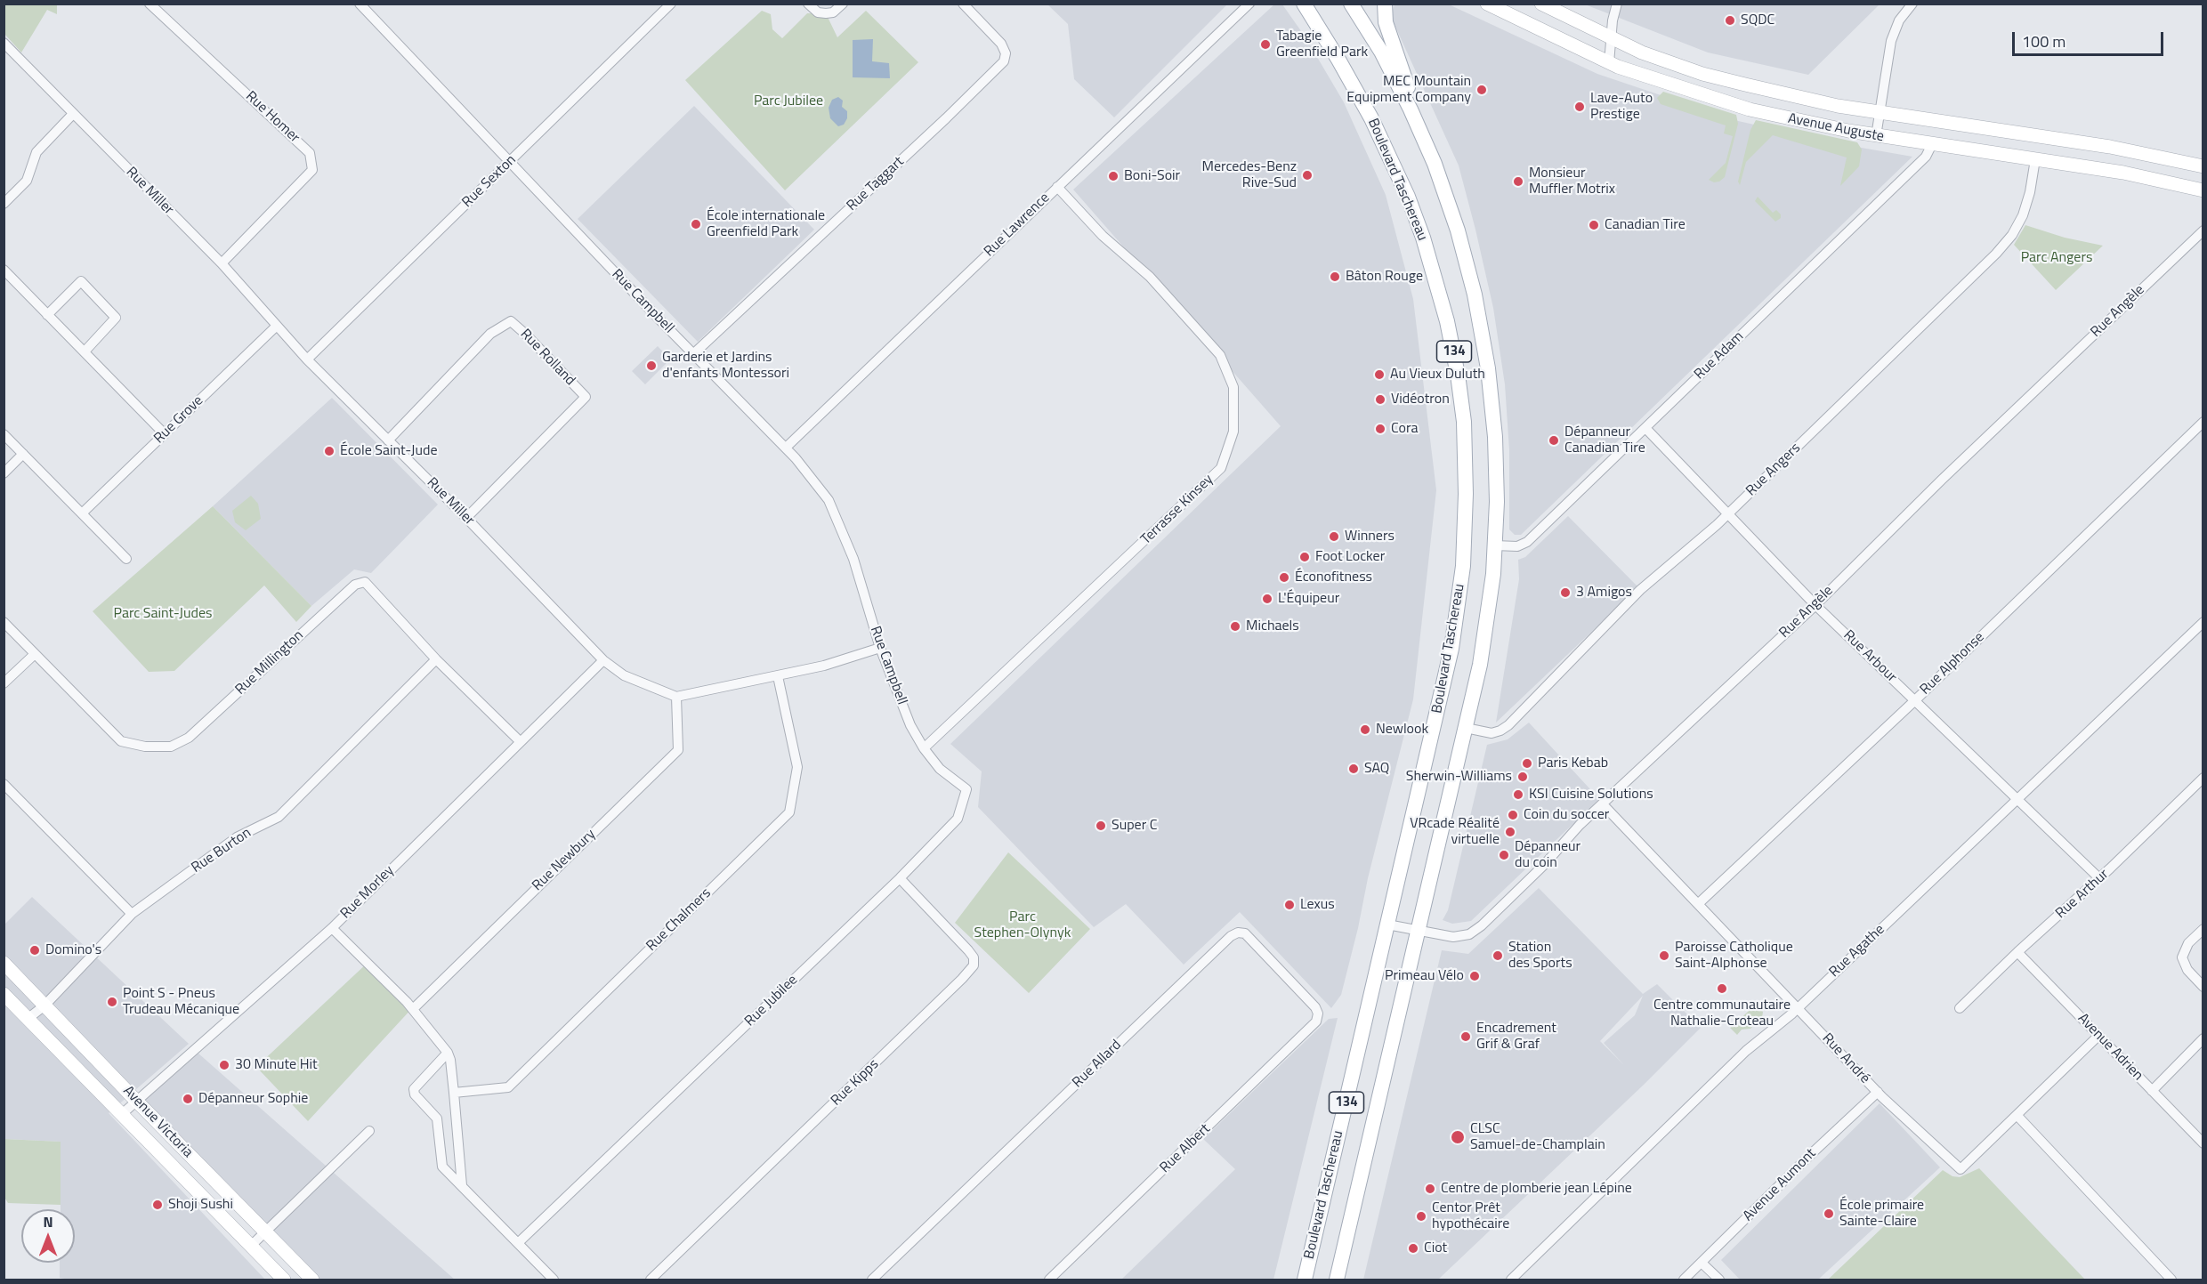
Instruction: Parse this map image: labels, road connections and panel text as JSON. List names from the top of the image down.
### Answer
{
  "streets": {
    "main road": [
      "Avenue Auguste",
      "Boulevard Taschereau",
      "134",
      "Avenue Victoria"
    ],
    "street": [
      "Rue Homer",
      "Rue Sexton",
      "Rue Taggart",
      "Rue Miller",
      "Rue Lawrence",
      "Rue Campbell",
      "Rue Angèle",
      "Rue Adam",
      "Rue Rolland",
      "Rue Grove",
      "Rue Angers",
      "Terrasse Kinsey",
      "Rue Arbour",
      "Rue Millington",
      "Rue Alphonse",
      "Rue Burton",
      "Rue Newbury",
      "Rue Morley",
      "Rue Arthur",
      "Rue Chalmers",
      "Rue Agathe",
      "Rue Jubilee",
      "Avenue Adrien",
      "Rue André",
      "Rue Allard",
      "Rue Kipps",
      "Rue Albert",
      "Avenue Aumont"
    ]
  },
  "crossings": [
    ["Rue Homer", "Rue Miller"],
    ["Avenue Auguste", "Rue Adam"],
    ["Avenue Auguste", "Rue Angers"],
    ["Boulevard Taschereau", "Rue Angèle"],
    ["Rue Sexton", "Rue Miller"],
    ["Rue Sexton", "Rue Campbell"],
    ["Rue Taggart", "Rue Campbell"],
    ["Rue Miller", "Rue Rolland"],
    ["Rue Miller", "Rue Grove"],
    ["Rue Miller", "Rue Newbury"],
    ["Rue Miller", "Rue Morley"],
    ["Rue Lawrence", "Rue Campbell"],
    ["Rue Lawrence", "Terrasse Kinsey"],
    ["Rue Campbell", "Terrasse Kinsey"],
    ["Rue Campbell", "Rue Jubilee"],
    ["Rue Angèle", "134"],
    ["Rue Angèle", "Rue Arbour"],
    ["Rue Angèle", "Rue André"],
    ["134", "Rue Adam"],
    ["134", "Rue Angers"],
    ["Rue Adam", "Rue Arbour"],
    ["Rue Angers", "Rue Arbour"],
    ["Terrasse Kinsey", "Rue Jubilee"],
    ["Rue Arbour", "Rue Alphonse"],
    ["Rue Arbour", "Rue Arthur"],
    ["Rue Arbour", "Rue Agathe"],
    ["Rue Millington", "Rue Burton"],
    ["Rue Millington", "Rue Morley"],
    ["Rue Alphonse", "Rue André"],
    ["Rue Burton", "Avenue Victoria"],
    ["Rue Morley", "Avenue Victoria"],
    ["Rue Arthur", "Avenue Adrien"],
    ["Rue Agathe", "Rue André"],
    ["Rue Jubilee", "Rue Kipps"],
    ["Avenue Adrien", "Rue André"],
    ["Rue André", "Avenue Aumont"],
    ["Rue Allard", "Rue Albert"]
  ],
  "parks": [
    "Parc Jubilee",
    "Parc Angers",
    "Parc Saint-Judes",
    "Parc Stephen-Olynyk"
  ],
  "places": [
    "SQDC",
    "Tabagie Greenfield Park",
    "MEC Mountain Equipment Company",
    "Lave-Auto Prestige",
    "Mercedes-Benz Rive-Sud",
    "Boni-Soir",
    "Monsieur Muffler Motrix",
    "École internationale Greenfield Park",
    "Canadian Tire",
    "Bâton Rouge",
    "Garderie et Jardins d'enfants Montessori",
    "Au Vieux Duluth",
    "Vidéotron",
    "Cora",
    "Dépanneur Canadian Tire",
    "École Saint-Jude",
    "Winners",
    "Foot Locker",
    "Éconofitness",
    "3 Amigos",
    "L'Équipeur",
    "Michaels",
    "Newlook",
    "Paris Kebab",
    "SAQ",
    "Sherwin-Williams",
    "KSI Cuisine Solutions",
    "Coin du soccer",
    "Super C",
    "VRcade Réalité virtuelle",
    "Dépanneur du coin",
    "Lexus",
    "Domino's",
    "Station des Sports",
    "Paroisse Catholique Saint-Alphonse",
    "Primeau Vélo",
    "Centre communautaire Nathalie-Croteau",
    "Point S - Pneus Trudeau Mécanique",
    "Encadrement Grif & Graf",
    "30 Minute Hit",
    "Dépanneur Sophie",
    "CLSC Samuel-de-Champlain",
    "Centre de plomberie jean Lépine",
    "Shoji Sushi",
    "École primaire Sainte-Claire",
    "Centor Prêt hypothécaire",
    "Ciot"
  ],
  "scale_bar": "100 m",
  "north": "top"
}
